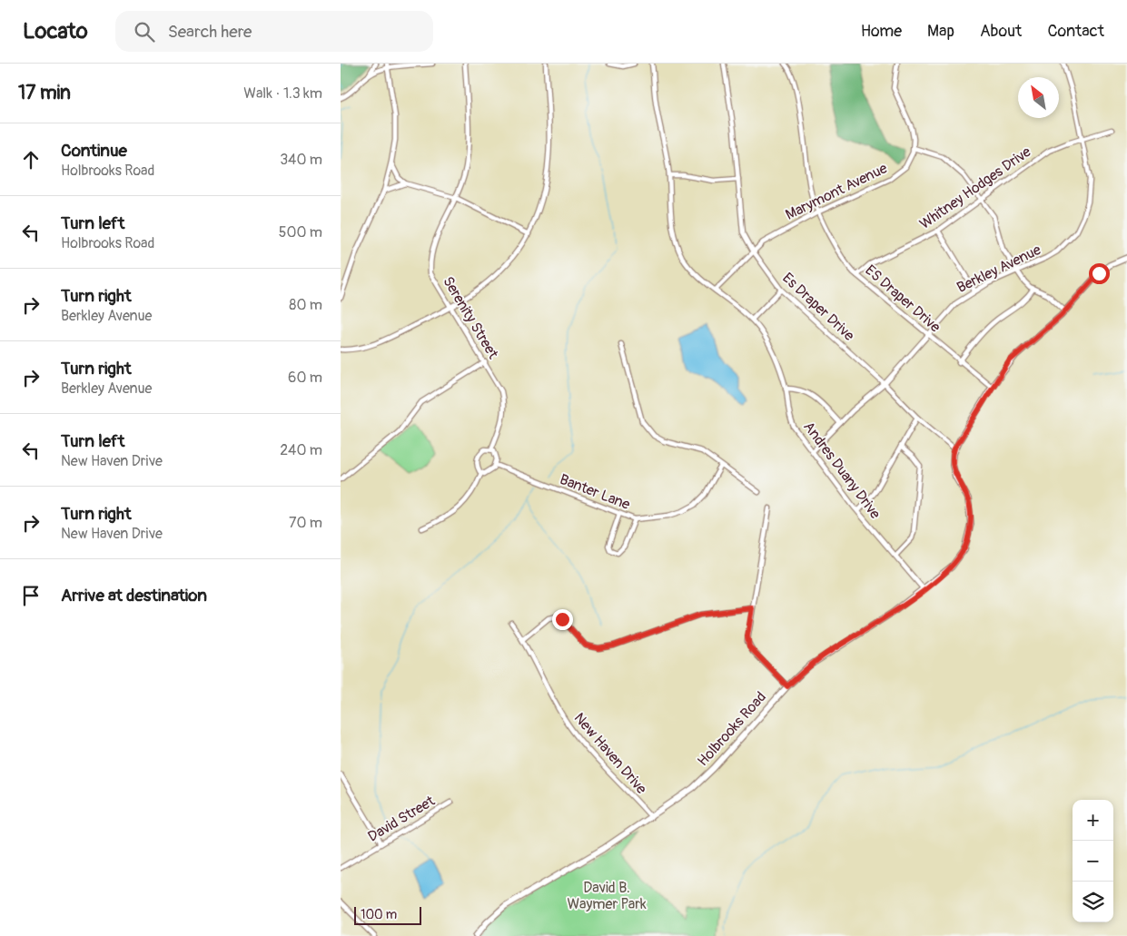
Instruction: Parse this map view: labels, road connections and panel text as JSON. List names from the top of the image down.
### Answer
{
  "streets": {
    "street": [
      "Whitney Hodges Drive",
      "Marymont Avenue",
      "Berkley Avenue",
      "ES Draper Drive",
      "Es Draper Drive",
      "Serenity Street",
      "Andres Duany Drive",
      "Banter Lane",
      "Holbrooks Road",
      "New Haven Drive",
      "David Street"
    ]
  },
  "crossings": [
    ["Whitney Hodges Drive", "Berkley Avenue"],
    ["Whitney Hodges Drive", "ES Draper Drive"],
    ["Marymont Avenue", "ES Draper Drive"],
    ["Marymont Avenue", "Es Draper Drive"],
    ["Marymont Avenue", "Andres Duany Drive"],
    ["Berkley Avenue", "ES Draper Drive"],
    ["Berkley Avenue", "Es Draper Drive"],
    ["Berkley Avenue", "Andres Duany Drive"],
    ["ES Draper Drive", "Holbrooks Road"],
    ["Es Draper Drive", "Holbrooks Road"],
    ["Serenity Street", "Banter Lane"],
    ["Andres Duany Drive", "Holbrooks Road"],
    ["Holbrooks Road", "New Haven Drive"]
  ],
  "parks": ["David B. Waymer Park"],
  "scale_bar": "100 m",
  "north": "top left",
  "page": {
    "header": "Locato",
    "search": "Search here",
    "nav": [
      "Home",
      "Map",
      "About",
      "Contact"
    ],
    "heading": ["17 min", "Walk · 1.3 km"],
    "list": [
      ["Continue", "Holbrooks Road", "340 m"],
      ["Turn left", "Holbrooks Road", "500 m"],
      ["Turn right", "Berkley Avenue", "80 m"],
      ["Turn right", "Berkley Avenue", "60 m"],
      ["Turn left", "New Haven Drive", "240 m"],
      ["Turn right", "New Haven Drive", "70 m"],
      "Arrive at destination"
    ],
    "map_buttons": ["+", "−"],
    "scale": "100 m"
  }
}
